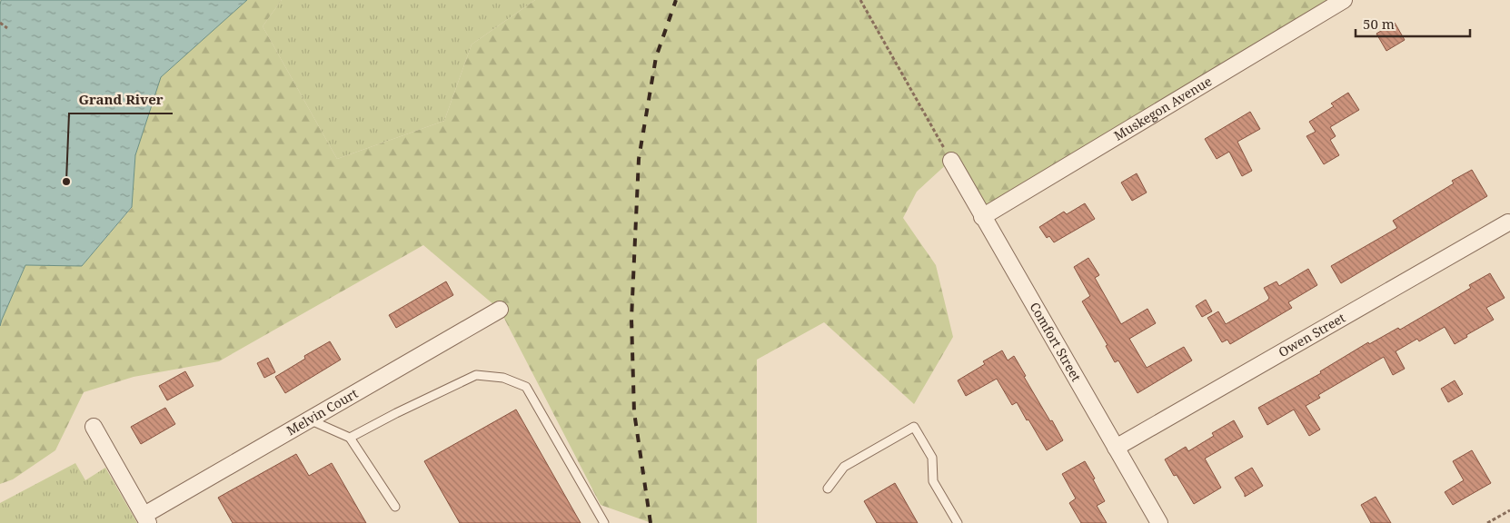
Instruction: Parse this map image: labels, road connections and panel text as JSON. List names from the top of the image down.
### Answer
{
  "streets": {
    "street": [
      "Muskegon Avenue",
      "Owen Street",
      "Comfort Street",
      "Melvin Court"
    ]
  },
  "crossings": [
    ["Muskegon Avenue", "Comfort Street"],
    ["Owen Street", "Comfort Street"]
  ],
  "places": ["Grand River"],
  "scale_bar": "50 m"
}
